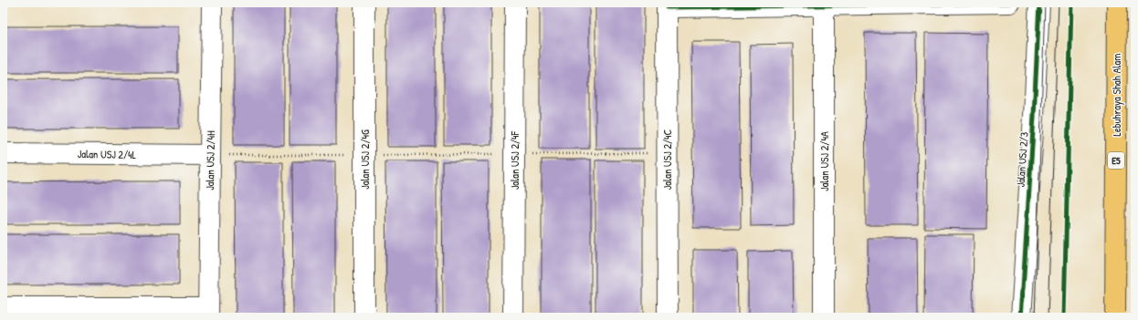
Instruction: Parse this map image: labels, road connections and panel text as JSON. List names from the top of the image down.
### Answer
{
  "streets": {
    "highway": ["Lebuhraya Shah Alam", "E5"],
    "street": [
      "Jalan USJ 2/4L",
      "Jalan USJ 2/4G",
      "Jalan USJ 2/4C",
      "Jalan USJ 2/3",
      "Jalan USJ 2/4H",
      "Jalan USJ 2/4F",
      "Jalan USJ 2/4A"
    ]
  },
  "crossings": [
    ["Jalan USJ 2/4L", "Jalan USJ 2/4H"]
  ]
}
